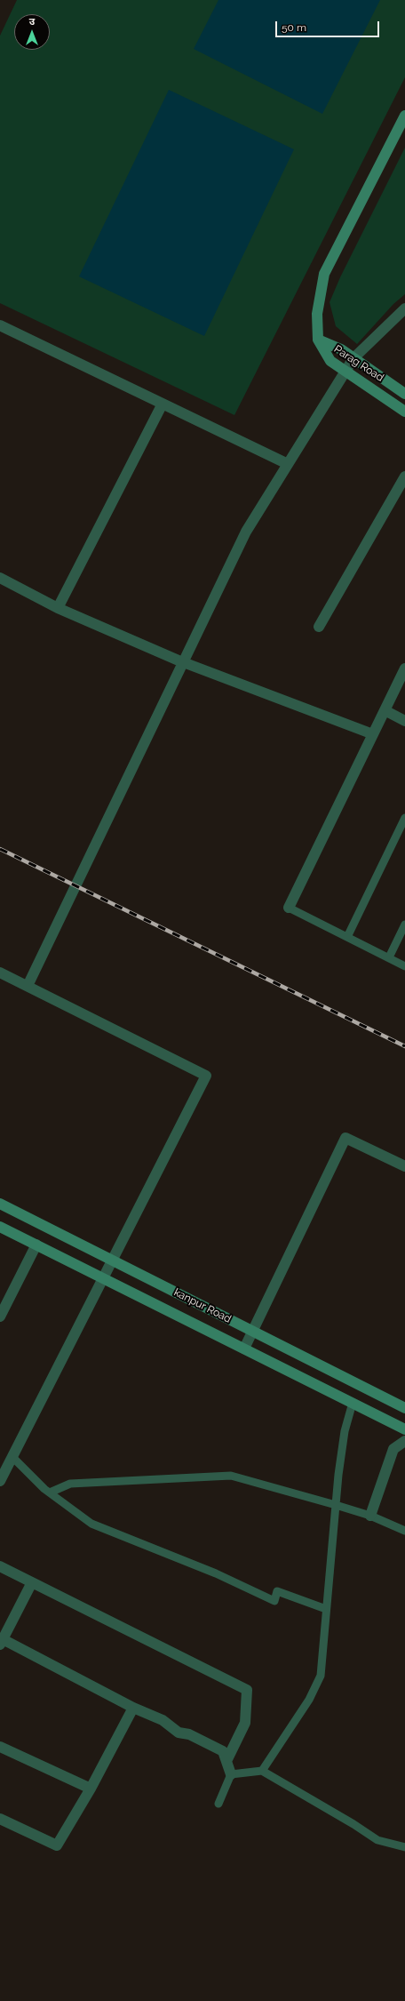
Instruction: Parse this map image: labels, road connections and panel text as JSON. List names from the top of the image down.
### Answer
{
  "streets": {
    "street": ["Parag Road", "kanpur Road"]
  },
  "scale_bar": "50 m",
  "north": "top"
}
